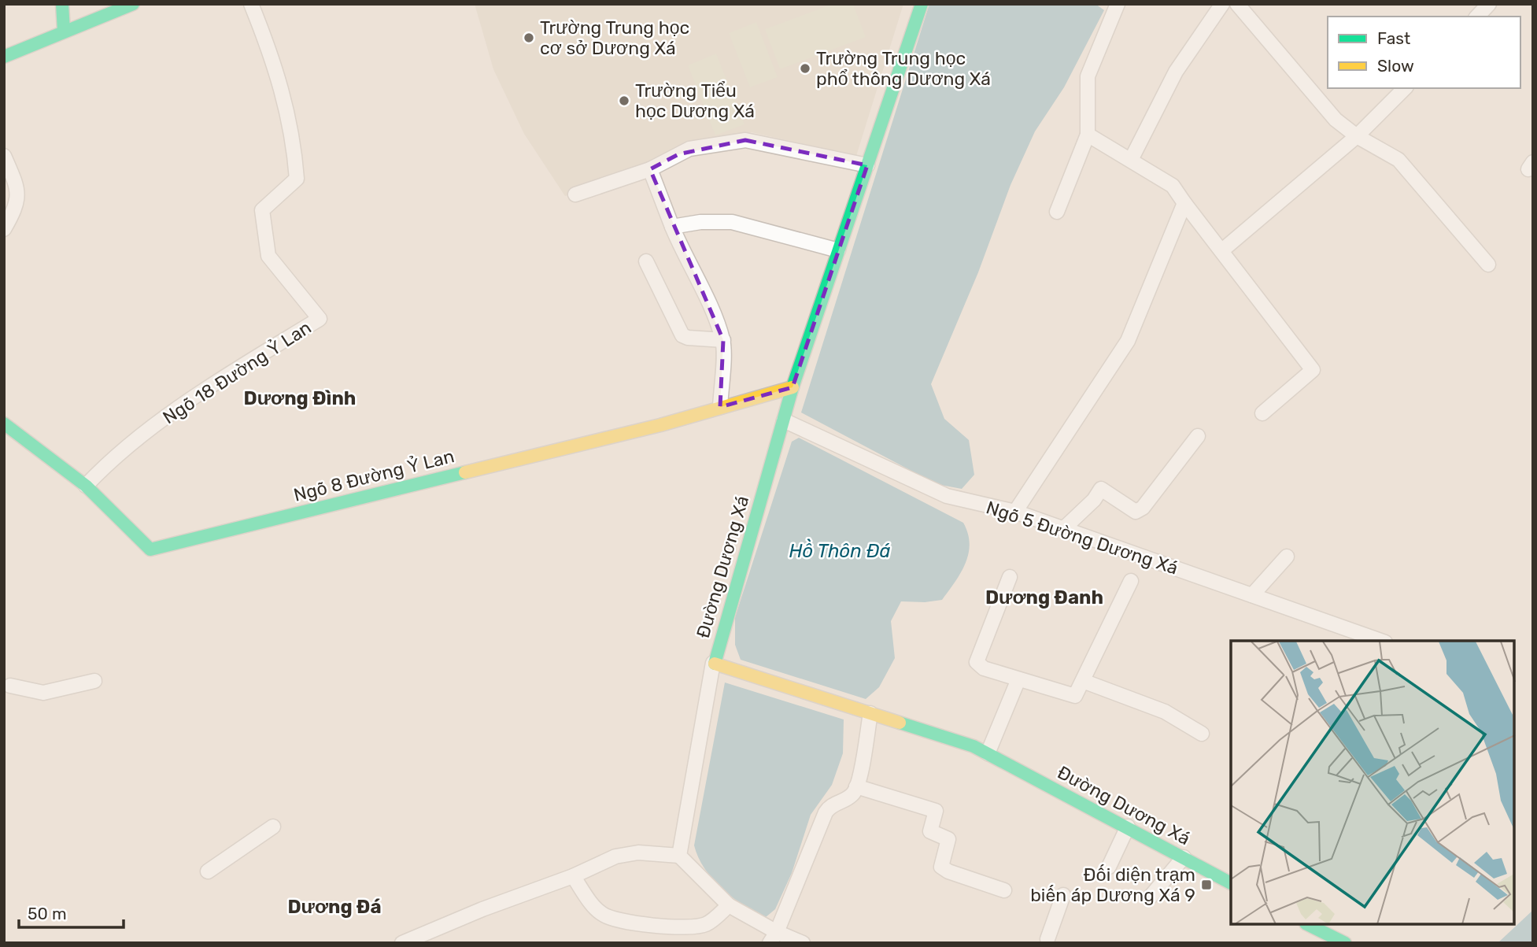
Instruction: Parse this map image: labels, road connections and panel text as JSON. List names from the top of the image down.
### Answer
{
  "streets": {
    "street": [
      "Ngõ 18 Đường Ỷ Lan",
      "Ngõ 8 Đường Ỷ Lan",
      "Ngõ 5 Đường Dương Xá",
      "Đường Dương Xá"
    ]
  },
  "crossings": [
    ["Ngõ 18 Đường Ỷ Lan", "Ngõ 8 Đường Ỷ Lan"],
    ["Ngõ 8 Đường Ỷ Lan", "Đường Dương Xá"],
    ["Ngõ 5 Đường Dương Xá", "Đường Dương Xá"]
  ],
  "districts": ["Dương Đình", "Dương Đanh", "Dương Đá"],
  "water": ["Hồ Thôn Đá"],
  "places": {
    "other": ["Trường Trung học cơ sở Dương Xá", "Trường Trung học phổ thông Dương Xá", "Trường Tiểu học Dương Xá"],
    "transit": ["Đối diện trạm biến áp Dương Xá 9"]
  },
  "legend": ["Fast", "Slow"],
  "scale_bar": "50 m"
}
